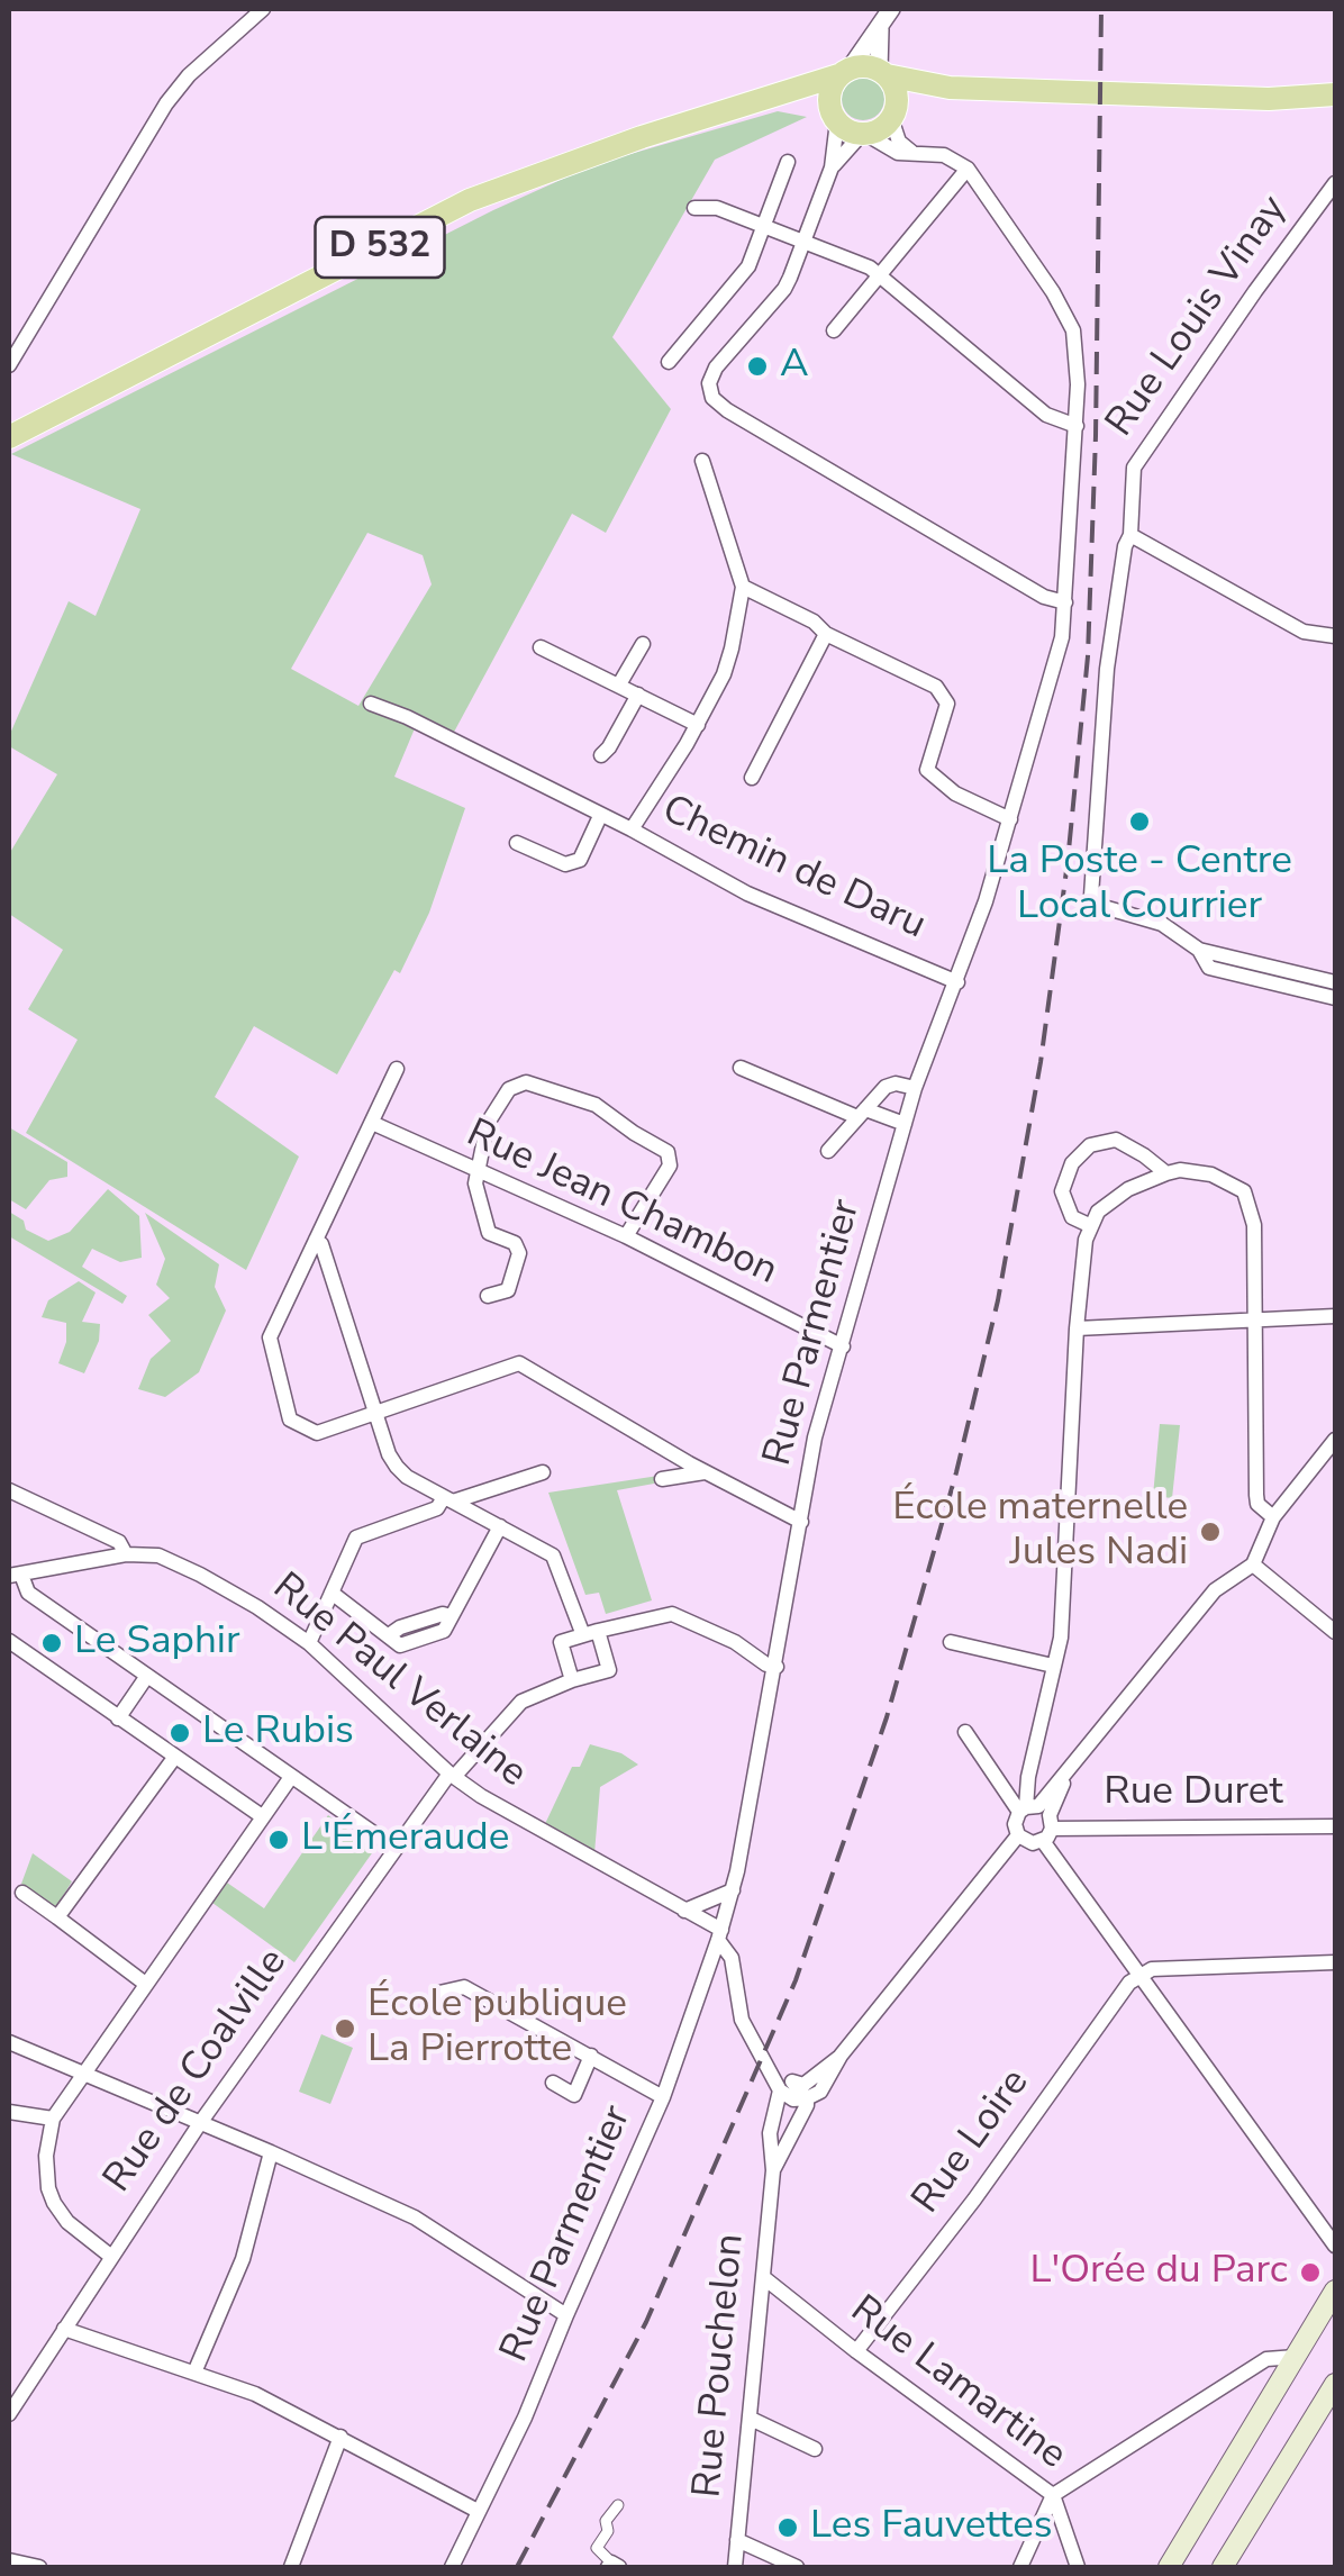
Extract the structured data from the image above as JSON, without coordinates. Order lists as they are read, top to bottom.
{
  "streets": {
    "main road": ["D 532"],
    "street": [
      "Rue Louis Vinay",
      "Chemin de Daru",
      "Rue Jean Chambon",
      "Rue Parmentier",
      "Rue Paul Verlaine",
      "Rue Duret",
      "Rue de Coalville",
      "Rue Loire",
      "Rue Pouchelon",
      "Rue Lamartine"
    ]
  },
  "crossings": [
    ["Chemin de Daru", "Rue Parmentier"],
    ["Rue Jean Chambon", "Rue Parmentier"],
    ["Rue Parmentier", "Rue Paul Verlaine"],
    ["Rue Paul Verlaine", "Rue de Coalville"],
    ["Rue Loire", "Rue Lamartine"],
    ["Rue Pouchelon", "Rue Lamartine"]
  ],
  "places": [
    "A",
    "La Poste - Centre Local Courrier",
    "École maternelle Jules Nadi",
    "Le Saphir",
    "Le Rubis",
    "L'Émeraude",
    "École publique La Pierrotte",
    "L'Orée du Parc",
    "Les Fauvettes"
  ]
}
